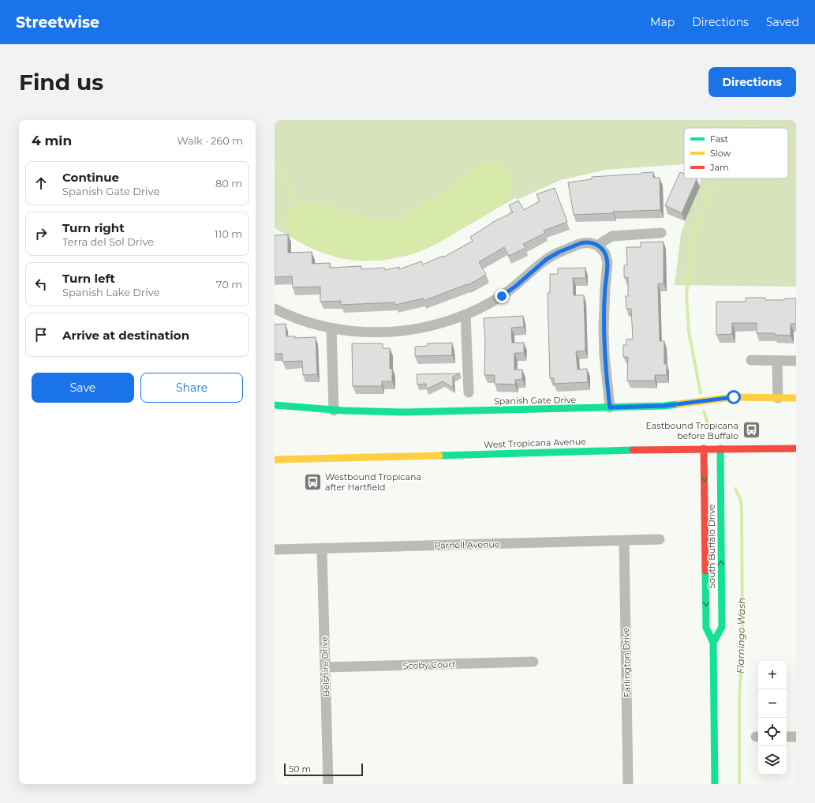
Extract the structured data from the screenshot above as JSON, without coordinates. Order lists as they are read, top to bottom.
{
  "streets": {
    "main road": ["Spanish Gate Drive", "West Tropicana Avenue", "South Buffalo Drive"],
    "street": [
      "Parnell Avenue",
      "Farlington Drive",
      "Scoby Court",
      "Belshire Drive"
    ]
  },
  "crossings": [
    ["West Tropicana Avenue", "South Buffalo Drive"],
    ["Parnell Avenue", "Farlington Drive"],
    ["Parnell Avenue", "Belshire Drive"],
    ["Scoby Court", "Belshire Drive"]
  ],
  "water": ["Flamingo Wash"],
  "places": {
    "bus stop": ["Eastbound Tropicana before Buffalo", "Westbound Tropicana after Hartfield"]
  },
  "legend": ["Fast", "Slow", "Jam"],
  "scale_bar": "50 m",
  "page": {
    "header": "Streetwise",
    "nav": ["Map", "Directions", "Saved"],
    "buttons": [
      "Directions",
      ["Save", "Share"]
    ],
    "title": "Find us",
    "heading": ["4 min", "Walk · 260 m"],
    "list": [
      ["Continue", "Spanish Gate Drive", "80 m"],
      ["Turn right", "Terra del Sol Drive", "110 m"],
      ["Turn left", "Spanish Lake Drive", "70 m"],
      "Arrive at destination"
    ],
    "map_buttons": ["+", "−"],
    "scale": "50 m"
  }
}
